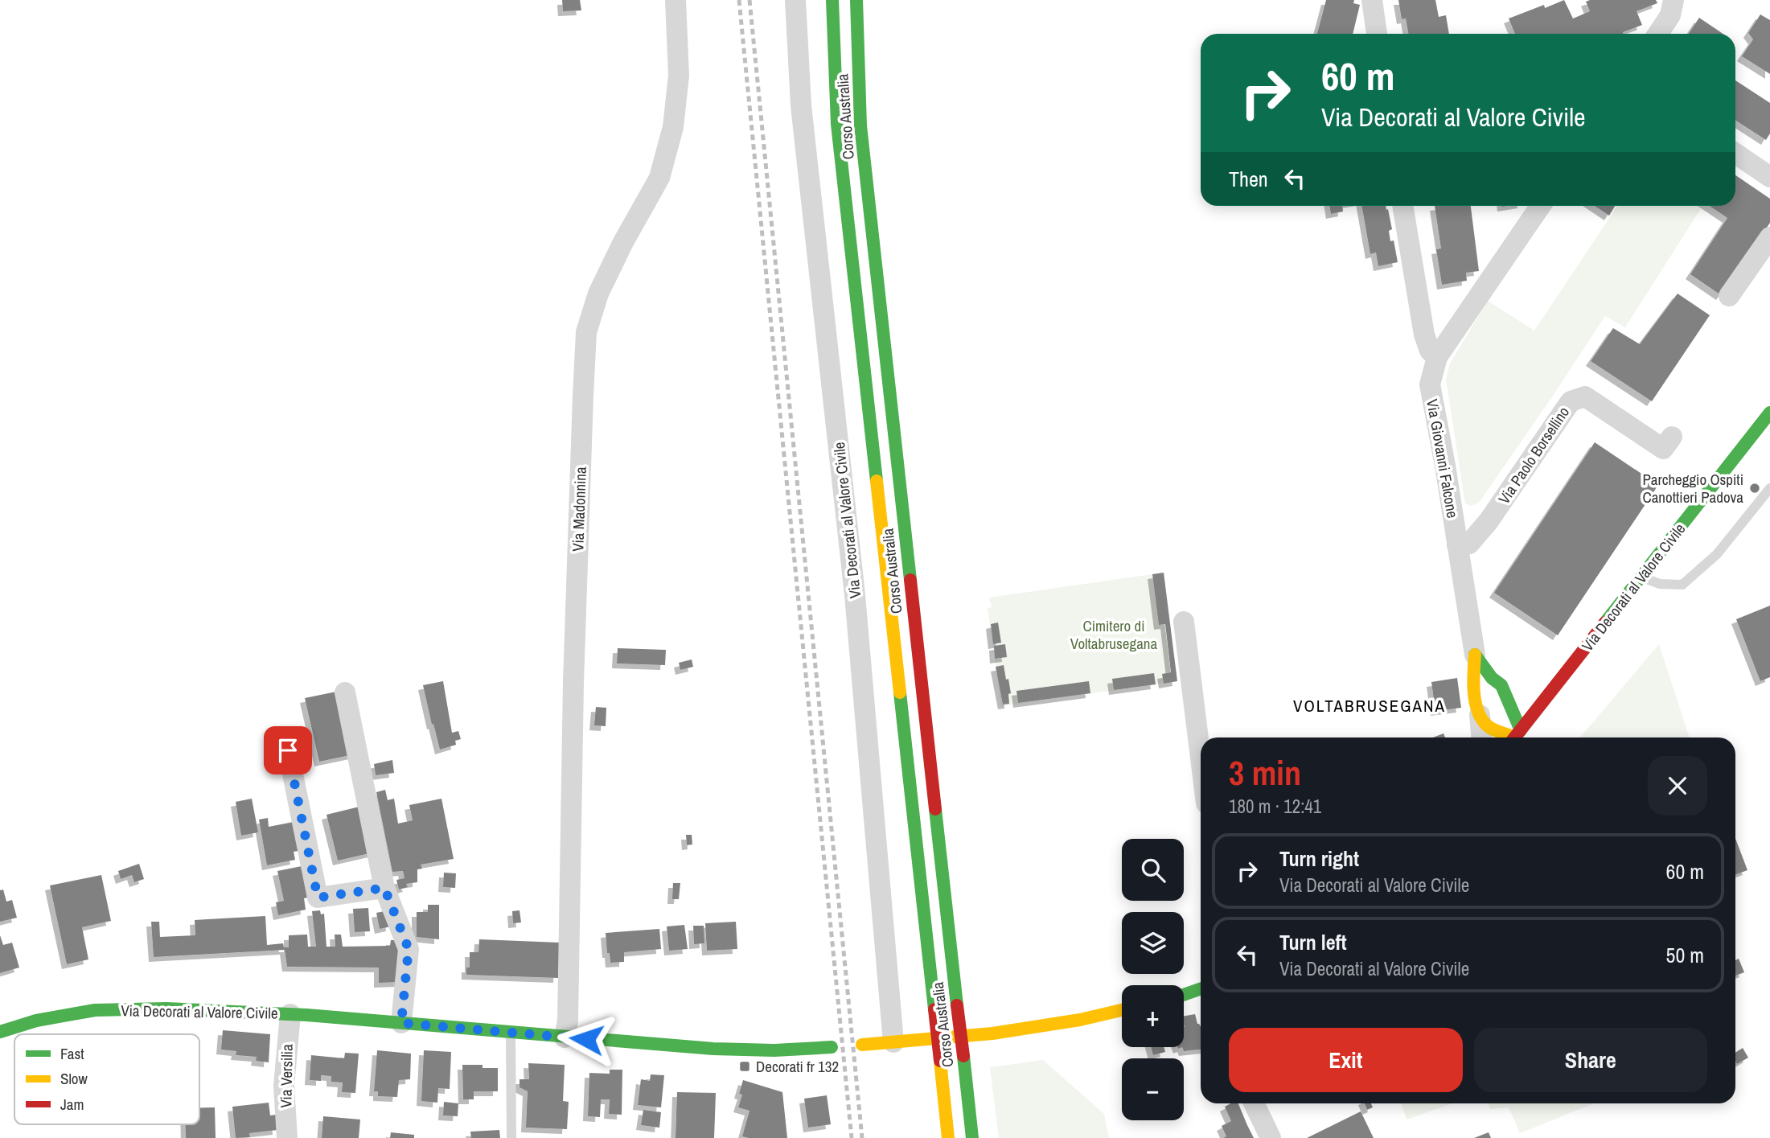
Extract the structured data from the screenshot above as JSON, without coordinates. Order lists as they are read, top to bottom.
{
  "streets": {
    "main road": ["Corso Australia", "Via Decorati al Valore Civile"],
    "street": [
      "Via Paolo Borsellino",
      "Via Giovanni Falcone",
      "Via Madonnina",
      "Via Versilia"
    ]
  },
  "crossings": [
    ["Via Paolo Borsellino", "Via Giovanni Falcone"],
    ["Via Madonnina", "Via Decorati al Valore Civile"],
    ["Via Decorati al Valore Civile", "Via Versilia"]
  ],
  "districts": ["VOLTABRUSEGANA"],
  "parks": ["Cimitero di Voltabrusegana"],
  "places": {
    "other": ["Parcheggio Ospiti Canottieri Padova"],
    "transit": ["Decorati fr 132"]
  },
  "legend": ["Fast", "Slow", "Jam"],
  "page": {
    "turn": ["60 m", "Via Decorati al Valore Civile"],
    "then": "Then",
    "heading": ["3 min", "180 m · 12:41"],
    "list": [
      {
        "name": "Turn right",
        "note": "Via Decorati al Valore Civile",
        "value": "60 m"
      },
      {
        "name": "Turn left",
        "note": "Via Decorati al Valore Civile",
        "value": "50 m"
      }
    ],
    "map_buttons": ["+", "−"],
    "buttons": ["Exit", "Share"]
  }
}
